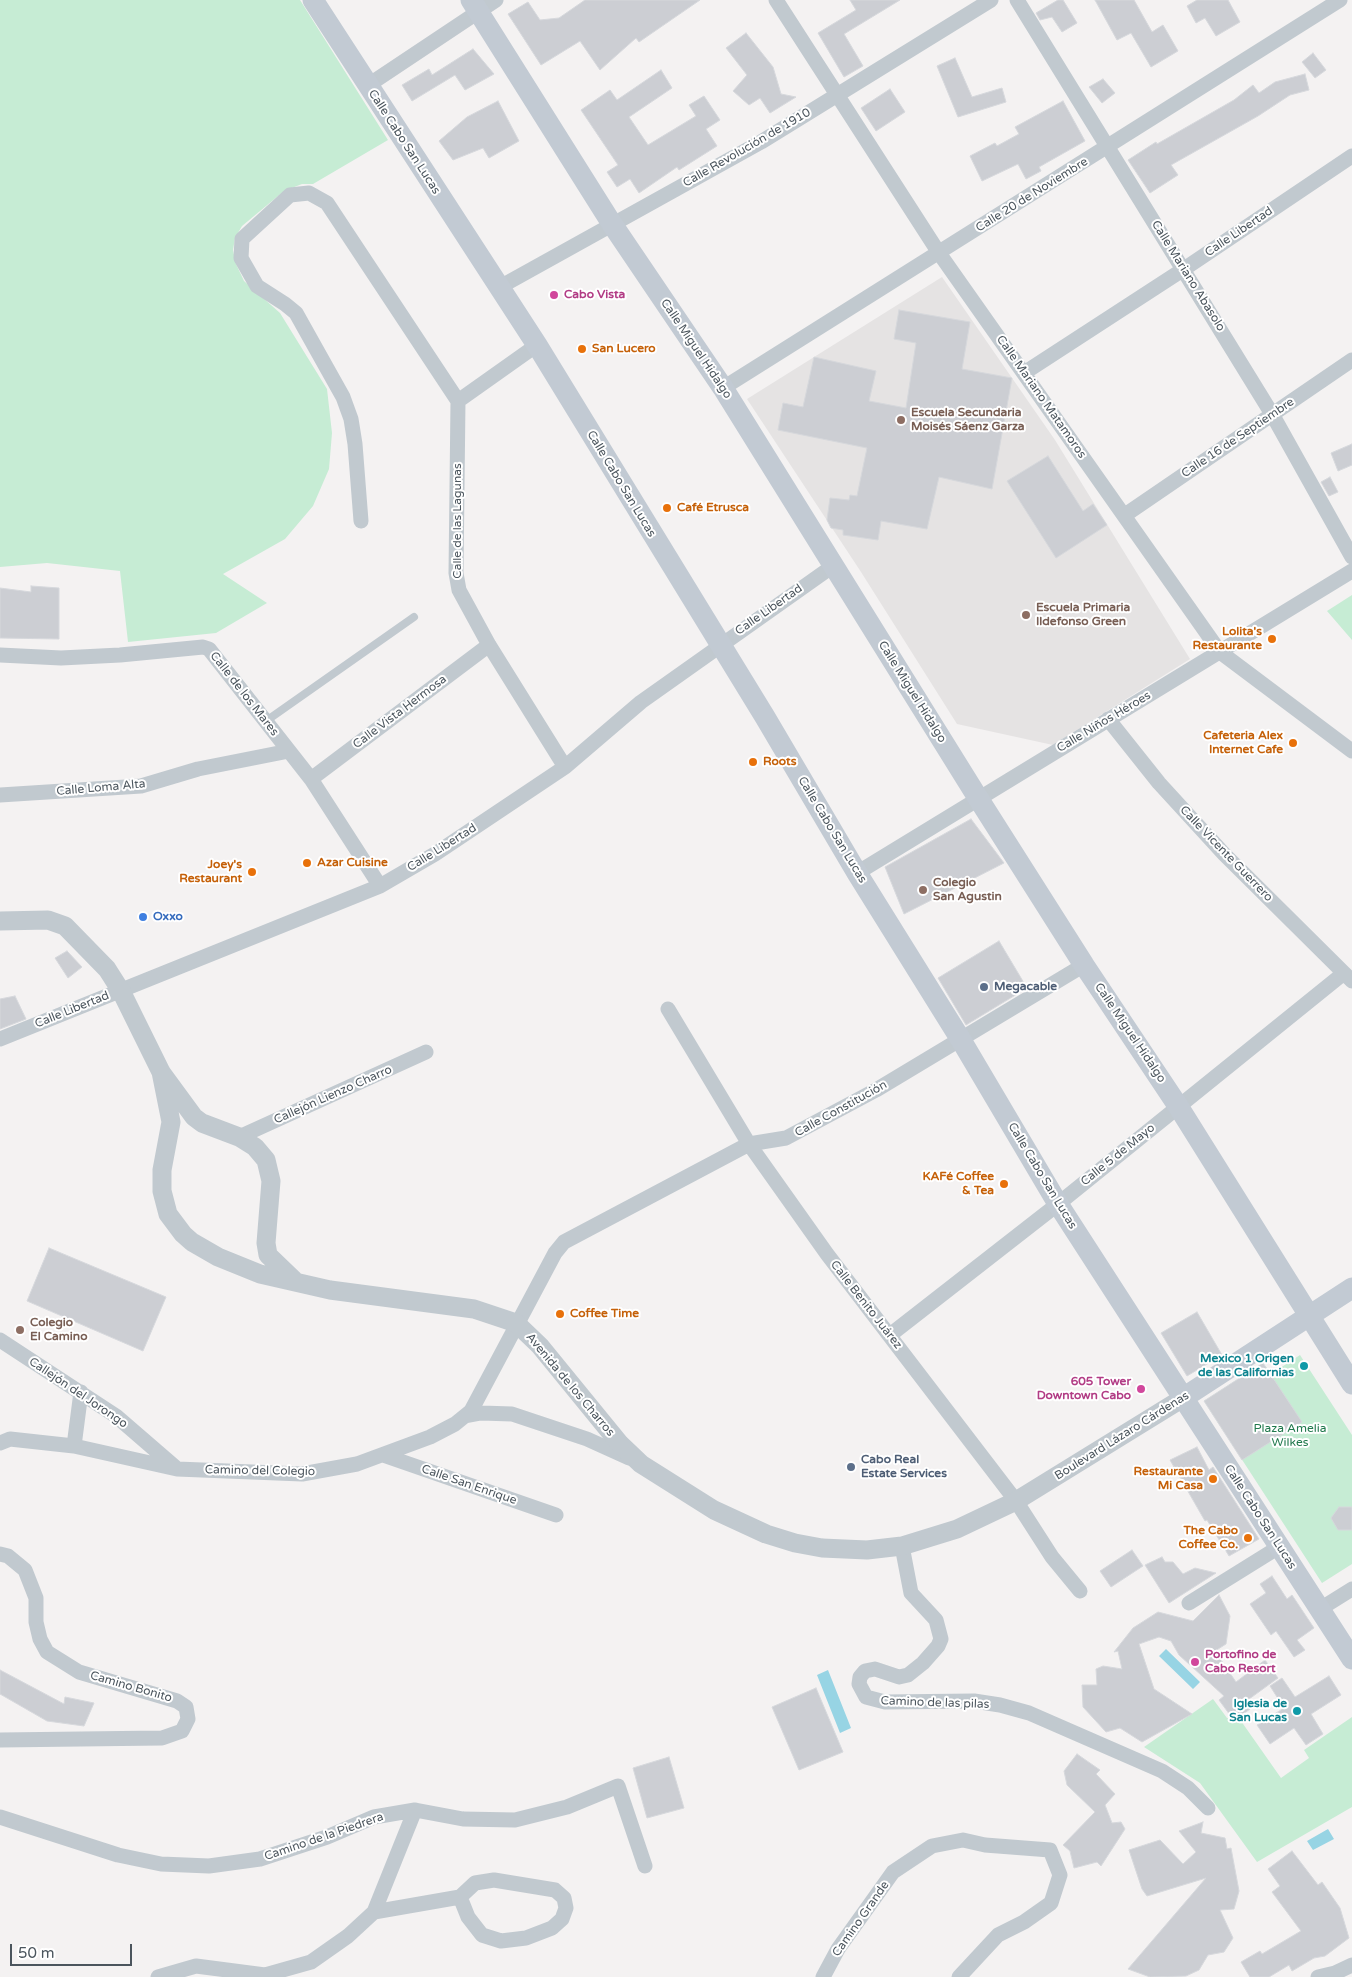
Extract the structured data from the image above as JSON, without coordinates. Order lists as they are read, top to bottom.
{
  "streets": {
    "main road": ["Calle Cabo San Lucas", "Calle Miguel Hidalgo", "Boulevard Lázaro Cárdenas"],
    "street": [
      "Calle Revolución de 1910",
      "Calle 20 de Noviembre",
      "Calle Libertad",
      "Calle Mariano Abasolo",
      "Calle Mariano Matamoros",
      "Calle 16 de Septiembre",
      "Calle de las Lagunas",
      "Calle de los Mares",
      "Calle Vista Hermosa",
      "Calle Niños Héroes",
      "Calle Loma Alta",
      "Calle Vicente Guerrero",
      "Callejón Lienzo Charro",
      "Calle Constitución",
      "Calle 5 de Mayo",
      "Calle Benito Juárez",
      "Avenida de los Charros",
      "Callejón del Jorongo",
      "Camino del Colegio",
      "Calle San Enrique",
      "Camino Bonito",
      "Camino de las pilas",
      "Camino de la Piedrera",
      "Camino Grande"
    ]
  },
  "crossings": [
    ["Calle Cabo San Lucas", "Calle Revolución de 1910"],
    ["Calle Cabo San Lucas", "Calle Libertad"],
    ["Calle Cabo San Lucas", "Calle Niños Héroes"],
    ["Calle Cabo San Lucas", "Calle Constitución"],
    ["Calle Cabo San Lucas", "Calle 5 de Mayo"],
    ["Calle Cabo San Lucas", "Boulevard Lázaro Cárdenas"],
    ["Calle Revolución de 1910", "Calle Miguel Hidalgo"],
    ["Calle Revolución de 1910", "Calle Mariano Matamoros"],
    ["Calle 20 de Noviembre", "Calle Mariano Abasolo"],
    ["Calle 20 de Noviembre", "Calle Miguel Hidalgo"],
    ["Calle 20 de Noviembre", "Calle Mariano Matamoros"],
    ["Calle Libertad", "Calle Mariano Abasolo"],
    ["Calle Libertad", "Calle Miguel Hidalgo"],
    ["Calle Libertad", "Calle Mariano Matamoros"],
    ["Calle Libertad", "Calle de las Lagunas"],
    ["Calle Libertad", "Calle de los Mares"],
    ["Calle Libertad", "Avenida de los Charros"],
    ["Calle Mariano Abasolo", "Calle 16 de Septiembre"],
    ["Calle Miguel Hidalgo", "Calle Niños Héroes"],
    ["Calle Miguel Hidalgo", "Calle Constitución"],
    ["Calle Miguel Hidalgo", "Calle 5 de Mayo"],
    ["Calle Miguel Hidalgo", "Boulevard Lázaro Cárdenas"],
    ["Calle Mariano Matamoros", "Calle 16 de Septiembre"],
    ["Calle Mariano Matamoros", "Calle Niños Héroes"],
    ["Calle de las Lagunas", "Calle Vista Hermosa"],
    ["Calle de los Mares", "Calle Vista Hermosa"],
    ["Calle de los Mares", "Calle Loma Alta"],
    ["Calle Niños Héroes", "Calle Vicente Guerrero"],
    ["Calle Vicente Guerrero", "Calle 5 de Mayo"],
    ["Callejón Lienzo Charro", "Avenida de los Charros"],
    ["Calle Constitución", "Calle Benito Juárez"],
    ["Calle Constitución", "Avenida de los Charros"],
    ["Calle Constitución", "Camino del Colegio"],
    ["Calle 5 de Mayo", "Calle Benito Juárez"],
    ["Calle Benito Juárez", "Avenida de los Charros"],
    ["Calle Benito Juárez", "Boulevard Lázaro Cárdenas"],
    ["Avenida de los Charros", "Boulevard Lázaro Cárdenas"],
    ["Avenida de los Charros", "Camino del Colegio"],
    ["Avenida de los Charros", "Camino de las pilas"],
    ["Callejón del Jorongo", "Camino del Colegio"],
    ["Camino del Colegio", "Calle San Enrique"]
  ],
  "parks": ["Plaza Amelia Wilkes"],
  "places": [
    "Cabo Vista",
    "San Lucero",
    "Escuela Secundaria Moisés Sáenz Garza",
    "Café Etrusca",
    "Escuela Primaria Ildefonso Green",
    "Lolita's Restaurante",
    "Cafeteria Alex Internet Cafe",
    "Roots",
    "Azar Cuisine",
    "Joey's Restaurant",
    "Colegio San Agustin",
    "Oxxo",
    "Megacable",
    "KAFé Coffee & Tea",
    "Coffee Time",
    "Colegio El Camino",
    "Mexico 1 Origen de las Californias",
    "605 Tower Downtown Cabo",
    "Cabo Real Estate Services",
    "Restaurante Mi Casa",
    "The Cabo Coffee Co.",
    "Portofino de Cabo Resort",
    "Iglesia de San Lucas"
  ],
  "scale_bar": "50 m"
}
